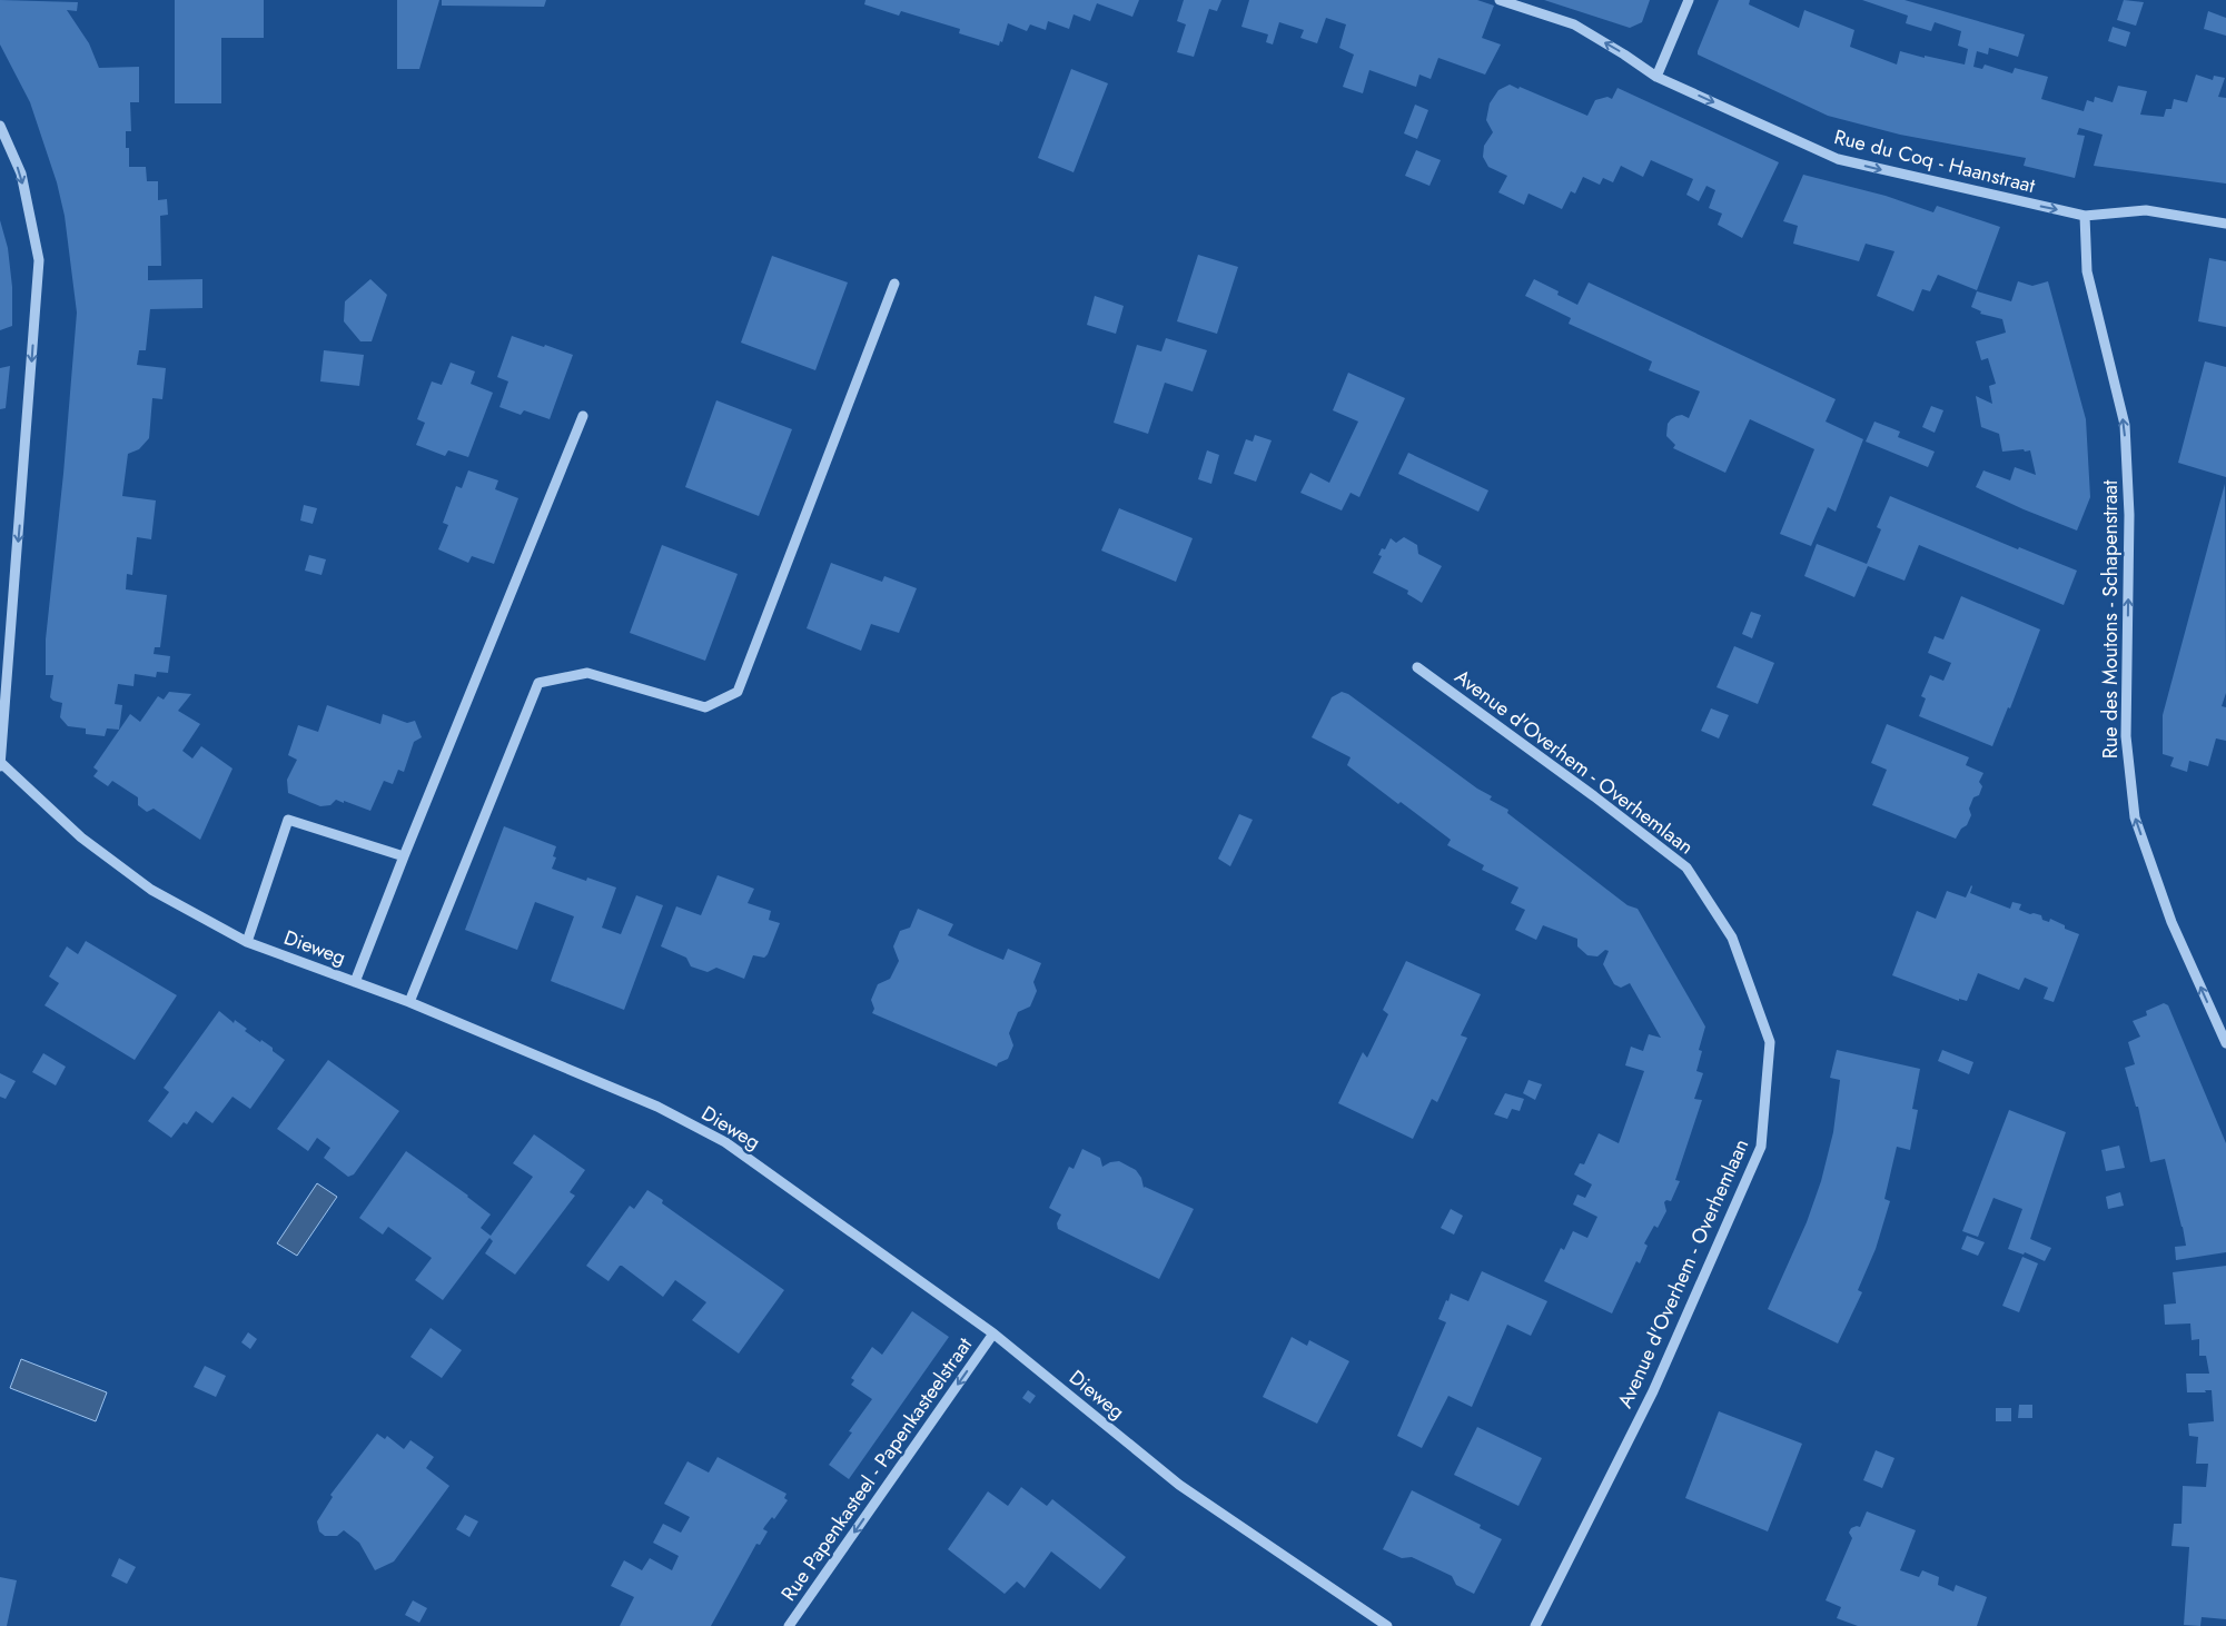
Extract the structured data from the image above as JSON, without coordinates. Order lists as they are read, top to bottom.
{
  "streets": {
    "street": [
      "Rue du Coq - Haanstraat",
      "Rue des Moutons - Schapenstraat",
      "Avenue d'Overhem - Overhemlaan",
      "Dieweg",
      "Rue Papenkasteel - Papenkasteelstraat"
    ]
  },
  "crossings": [
    ["Rue du Coq - Haanstraat", "Rue des Moutons - Schapenstraat"],
    ["Dieweg", "Rue Papenkasteel - Papenkasteelstraat"]
  ],
  "one_way": ["Rue des Moutons - Schapenstraat", "Rue Papenkasteel - Papenkasteelstraat"]
}
